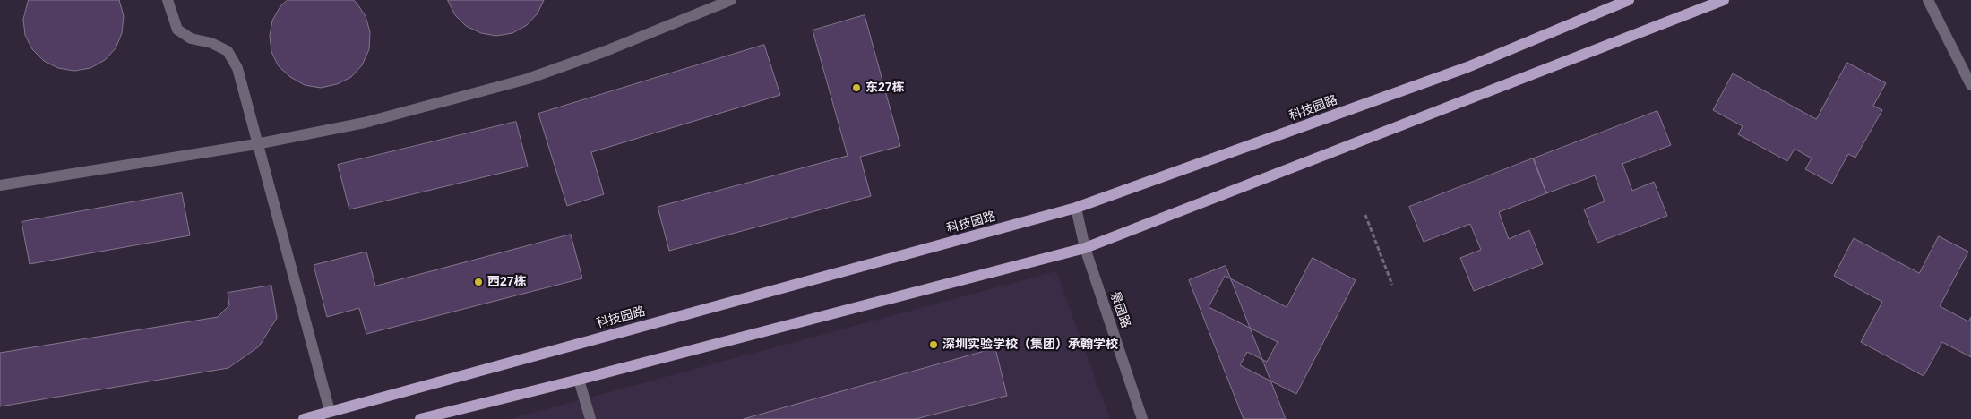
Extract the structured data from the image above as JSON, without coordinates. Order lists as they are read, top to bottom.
{
  "streets": {
    "main road": ["科技园路"],
    "street": ["景园路"]
  },
  "crossings": [
    ["科技园路", "景园路"]
  ],
  "places": ["东27栋", "西27栋", "深圳实验学校（集团）承翰学校"]
}
